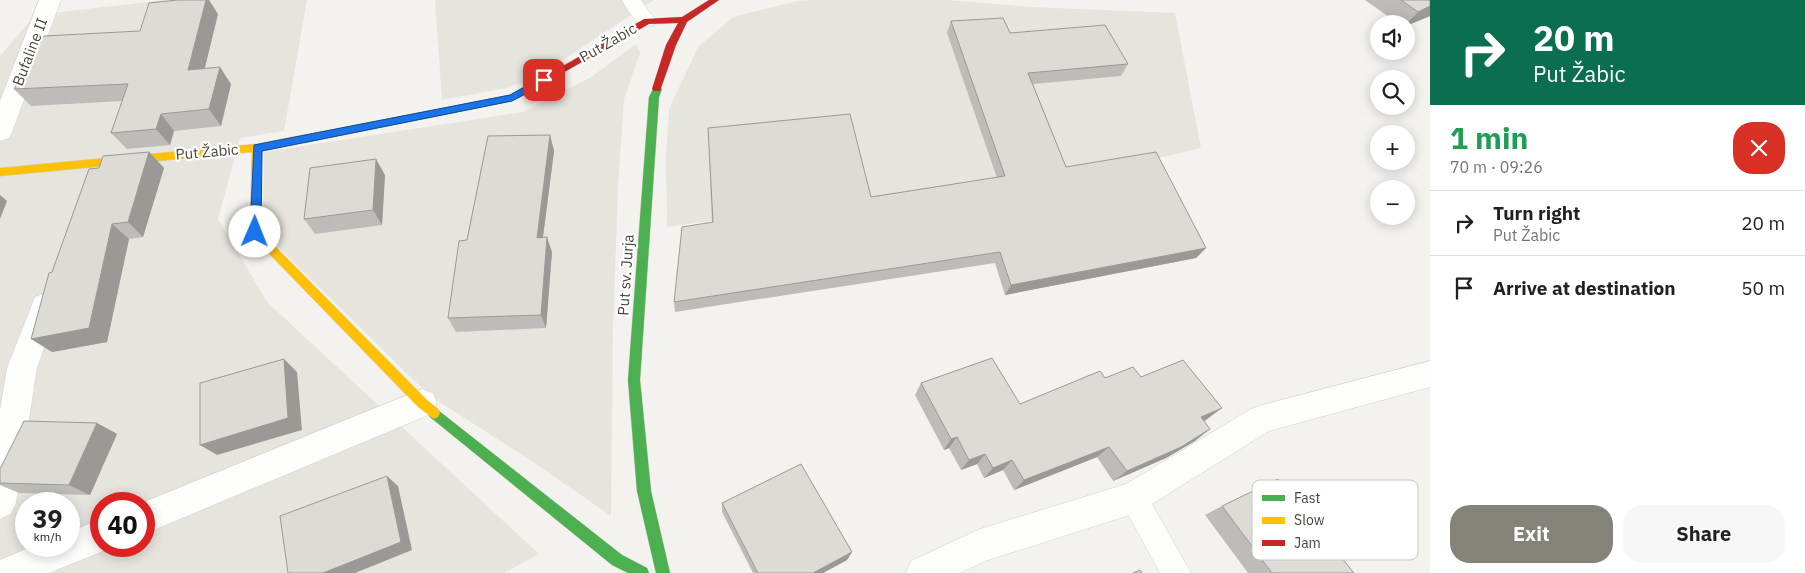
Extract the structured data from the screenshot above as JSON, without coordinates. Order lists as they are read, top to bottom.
{
  "streets": {
    "street": ["Put Žabic", "Bufaline II", "Put sv. Jurja"]
  },
  "crossings": [
    ["Put Žabic", "Put sv. Jurja"]
  ],
  "legend": ["Fast", "Slow", "Jam"],
  "page": {
    "turn": ["20 m", "Put Žabic"],
    "map_buttons": ["+", "−"],
    "heading": ["1 min", "70 m · 09:26"],
    "list": [
      {
        "name": "Turn right",
        "note": "Put Žabic",
        "value": "20 m"
      },
      {
        "name": "Arrive at destination",
        "value": "50 m"
      }
    ],
    "speed": "39 km/h",
    "limit": "40",
    "buttons": ["Exit", "Share"]
  }
}
